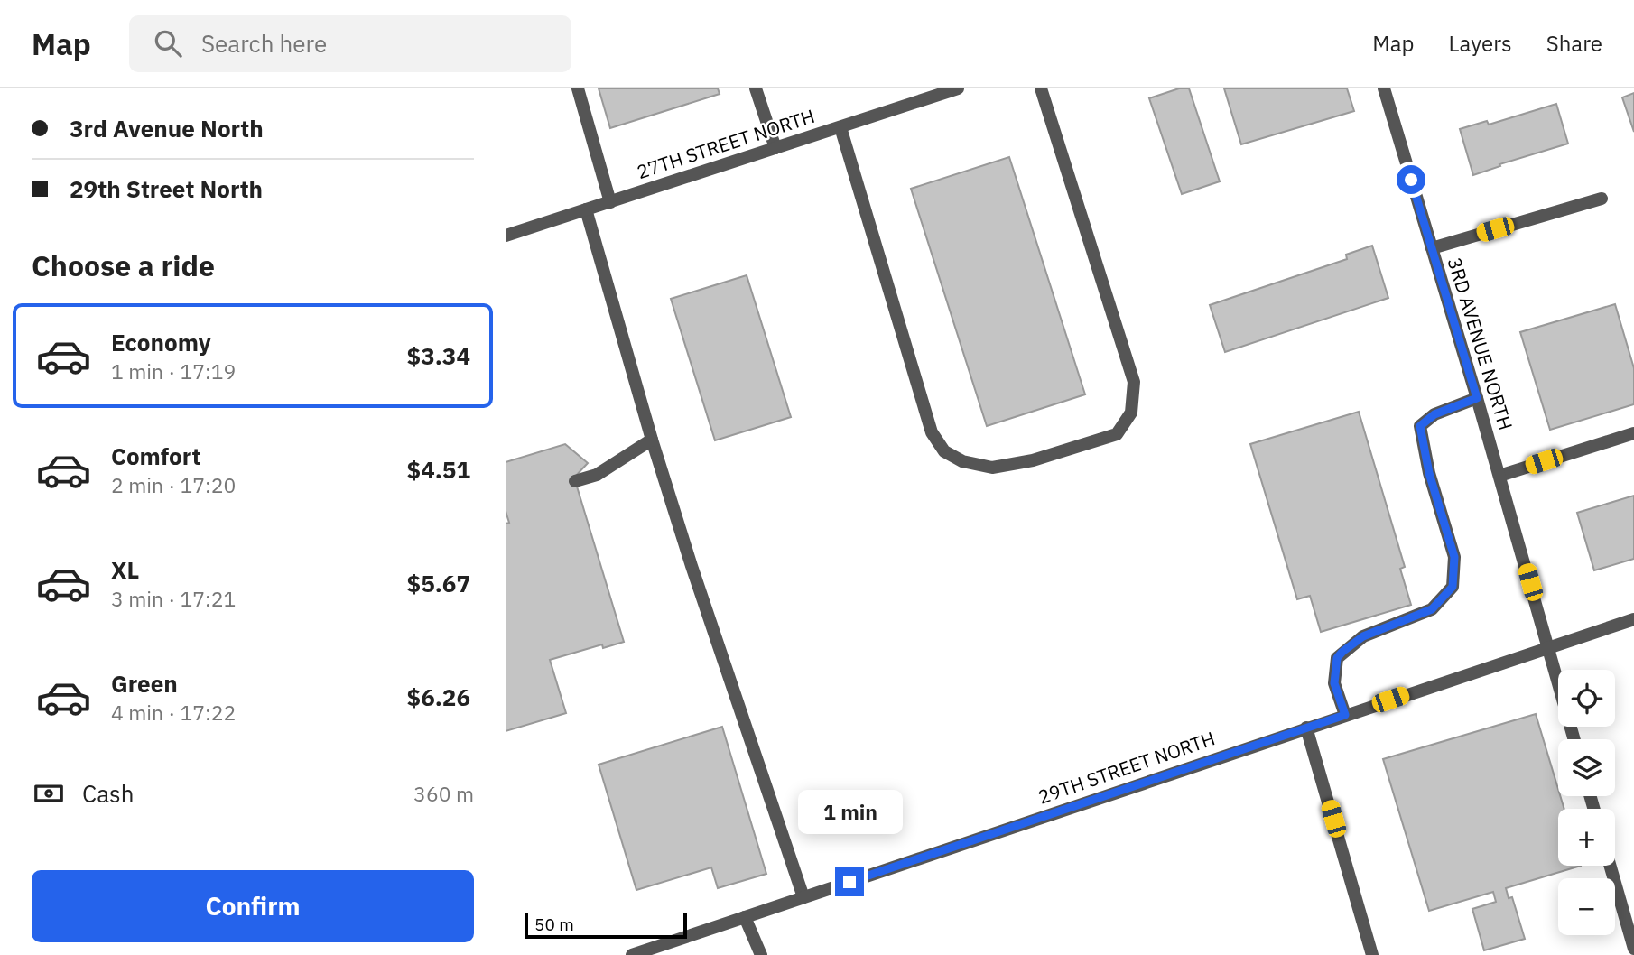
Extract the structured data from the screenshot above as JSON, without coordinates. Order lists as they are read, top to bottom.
{
  "streets": {
    "street": ["27TH STREET NORTH", "3RD AVENUE NORTH", "29TH STREET NORTH"]
  },
  "crossings": [
    ["3RD AVENUE NORTH", "29TH STREET NORTH"]
  ],
  "scale_bar": "50 m",
  "page": {
    "header": "Map",
    "search": "Search here",
    "nav": ["Map", "Layers", "Share"],
    "banner": ["3rd Avenue North", "29th Street North"],
    "heading": "Choose a ride",
    "list": [
      {
        "name": "Economy",
        "note": "1 min · 17:19",
        "value": "$3.34"
      },
      {
        "name": "Comfort",
        "note": "2 min · 17:20",
        "value": "$4.51"
      },
      {
        "name": "XL",
        "note": "3 min · 17:21",
        "value": "$5.67"
      },
      {
        "name": "Green",
        "note": "4 min · 17:22",
        "value": "$6.26"
      }
    ],
    "map_buttons": ["+", "−"],
    "pay": ["Cash", "360 m"],
    "bubble": "1 min",
    "buttons": "Confirm",
    "scale": "50 m"
  }
}
